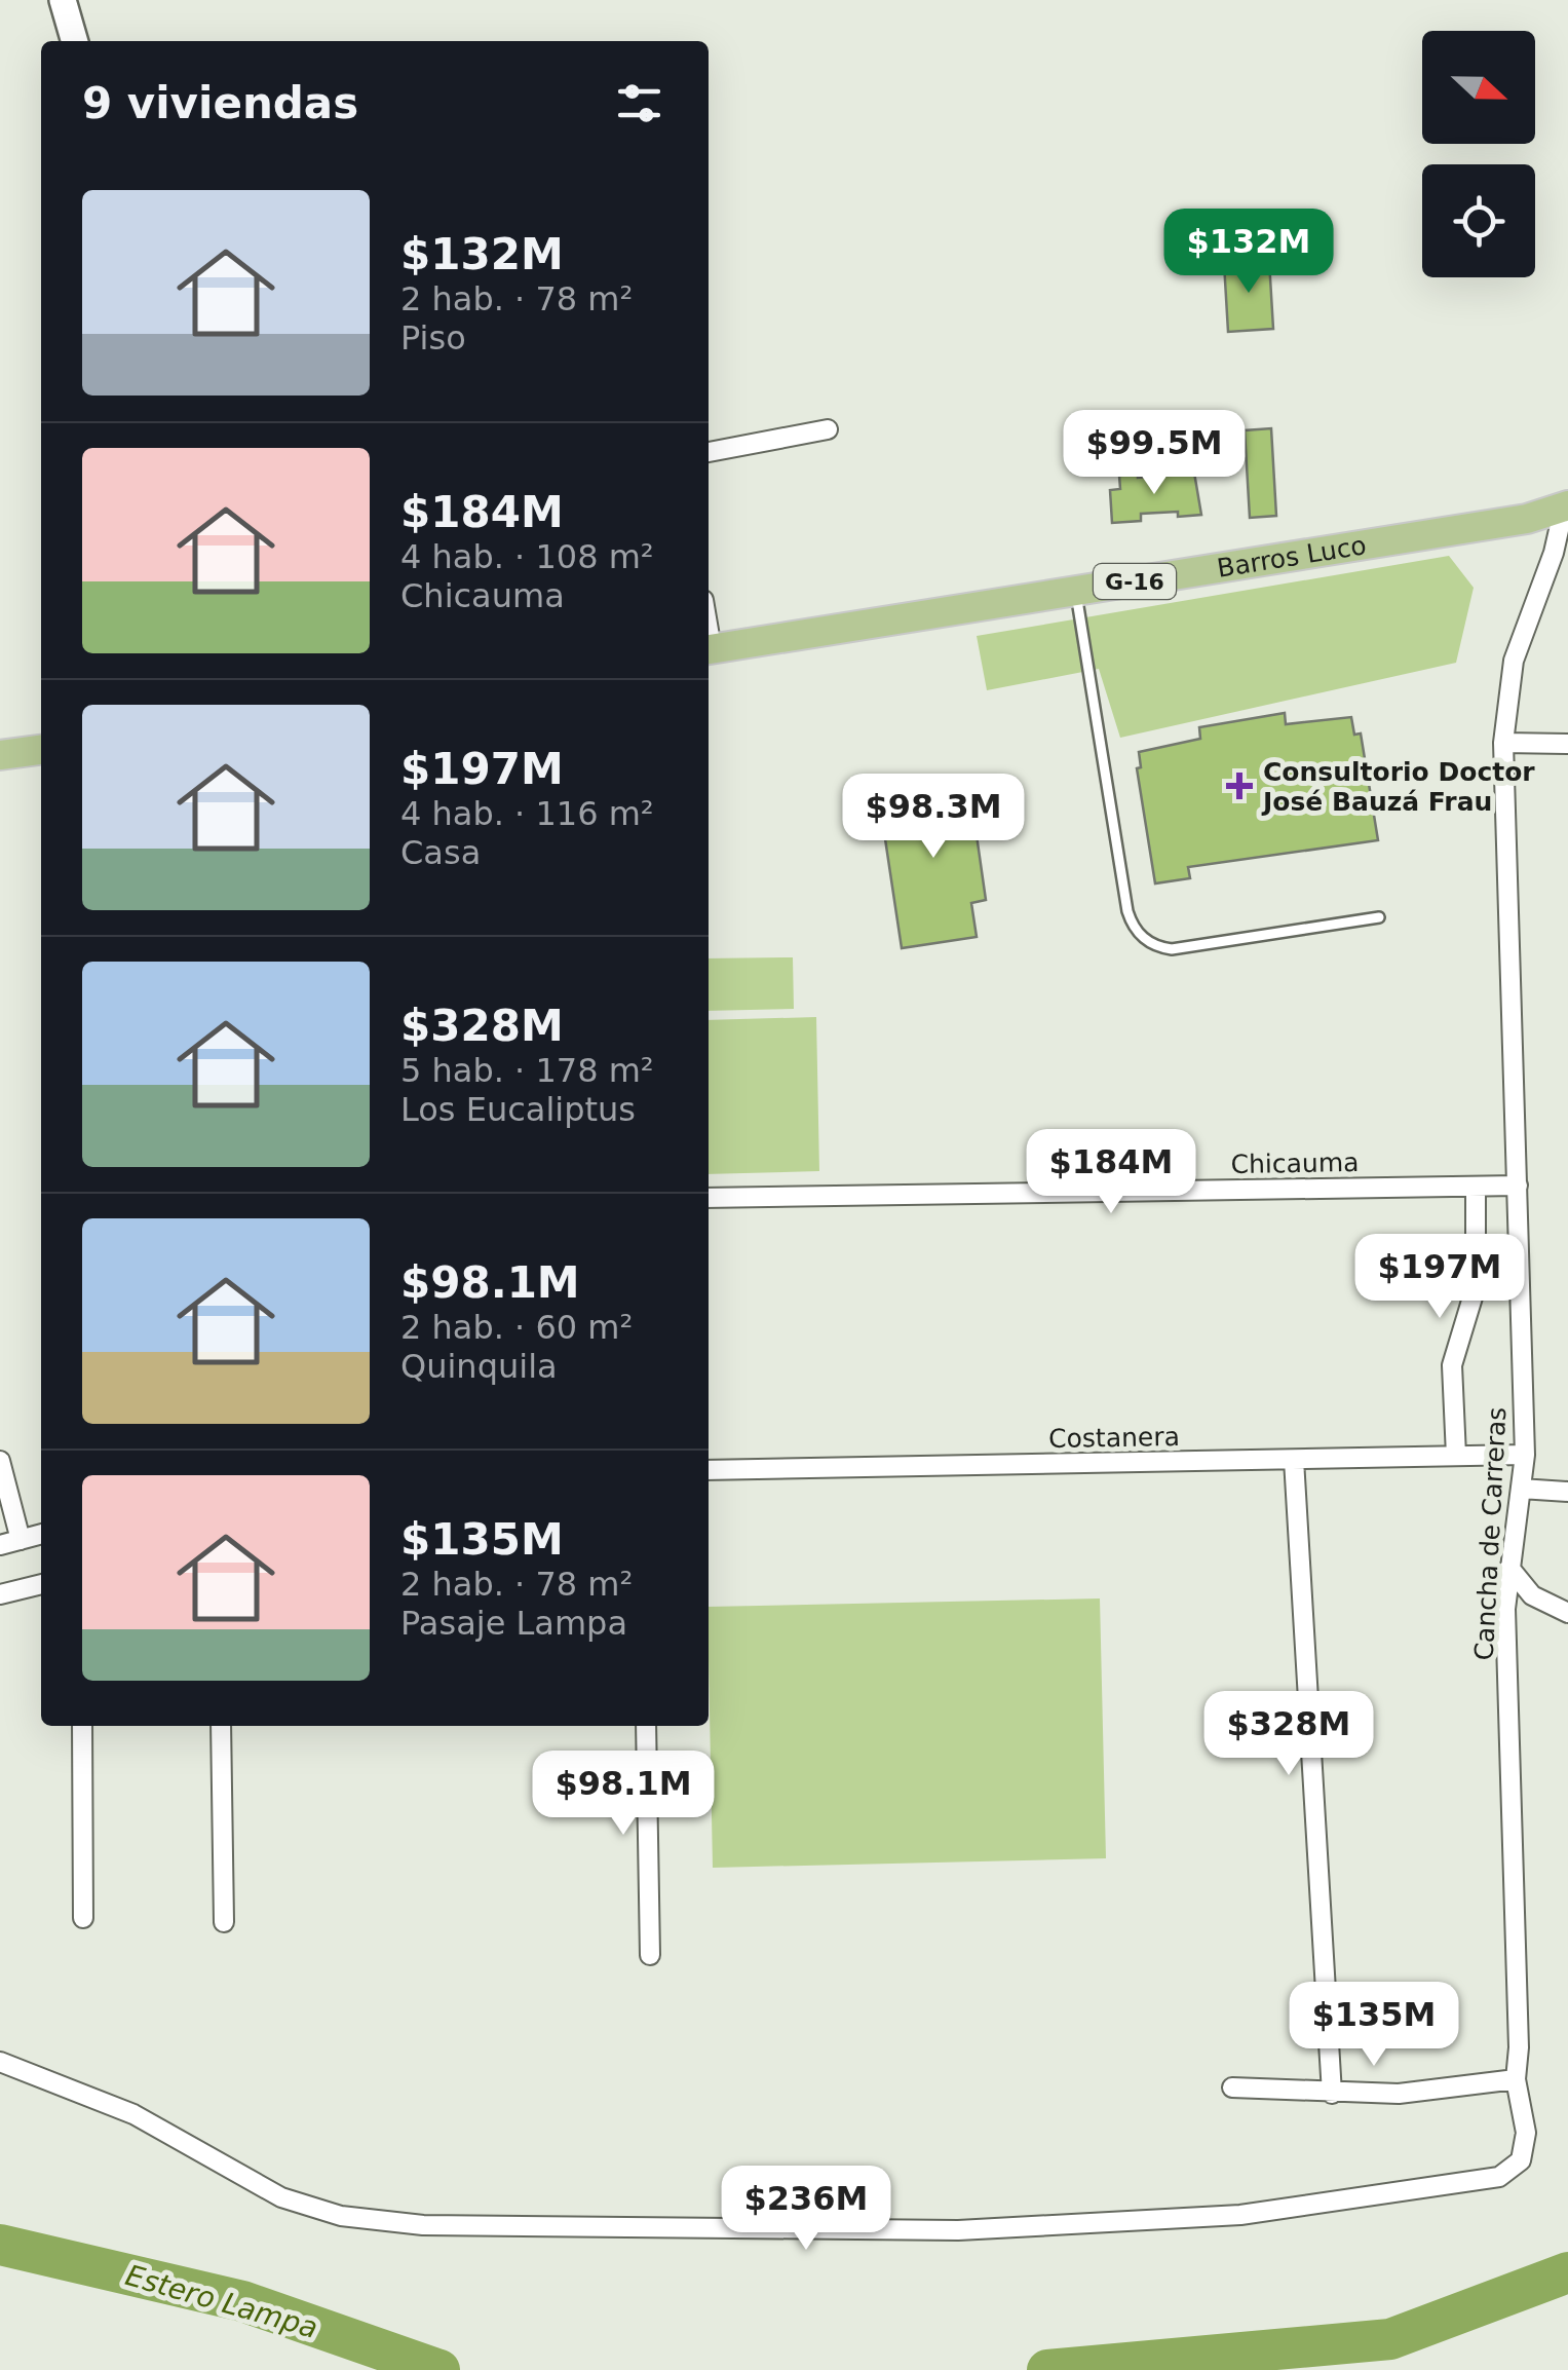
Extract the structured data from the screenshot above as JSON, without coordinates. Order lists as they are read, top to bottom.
{
  "streets": {
    "main road": ["Barros Luco", "G-16"],
    "street": ["Chicauma", "Costanera", "Cancha de Carreras"]
  },
  "crossings": [
    ["Barros Luco", "Cancha de Carreras"],
    ["Chicauma", "Cancha de Carreras"],
    ["Costanera", "Cancha de Carreras"]
  ],
  "water": ["Estero Lampa"],
  "places": {
    "health": ["Consultorio Doctor José Bauzá Frau"]
  },
  "north": "right",
  "page": {
    "heading": "9 viviendas",
    "list": [
      {
        "name": "$132M",
        "note": "2 hab. · 78 m² · Piso"
      },
      {
        "name": "$184M",
        "note": "4 hab. · 108 m² · Chicauma"
      },
      {
        "name": "$197M",
        "note": "4 hab. · 116 m² · Casa"
      },
      {
        "name": "$328M",
        "note": "5 hab. · 178 m² · Los Eucaliptus"
      },
      {
        "name": "$98.1M",
        "note": "2 hab. · 60 m² · Quinquila"
      },
      {
        "name": "$135M",
        "note": "2 hab. · 78 m² · Pasaje Lampa"
      }
    ],
    "price": [
      "$132M",
      "$99.5M",
      "$98.3M",
      "$184M",
      "$197M",
      "$328M",
      "$98.1M",
      "$135M",
      "$236M"
    ]
  }
}
